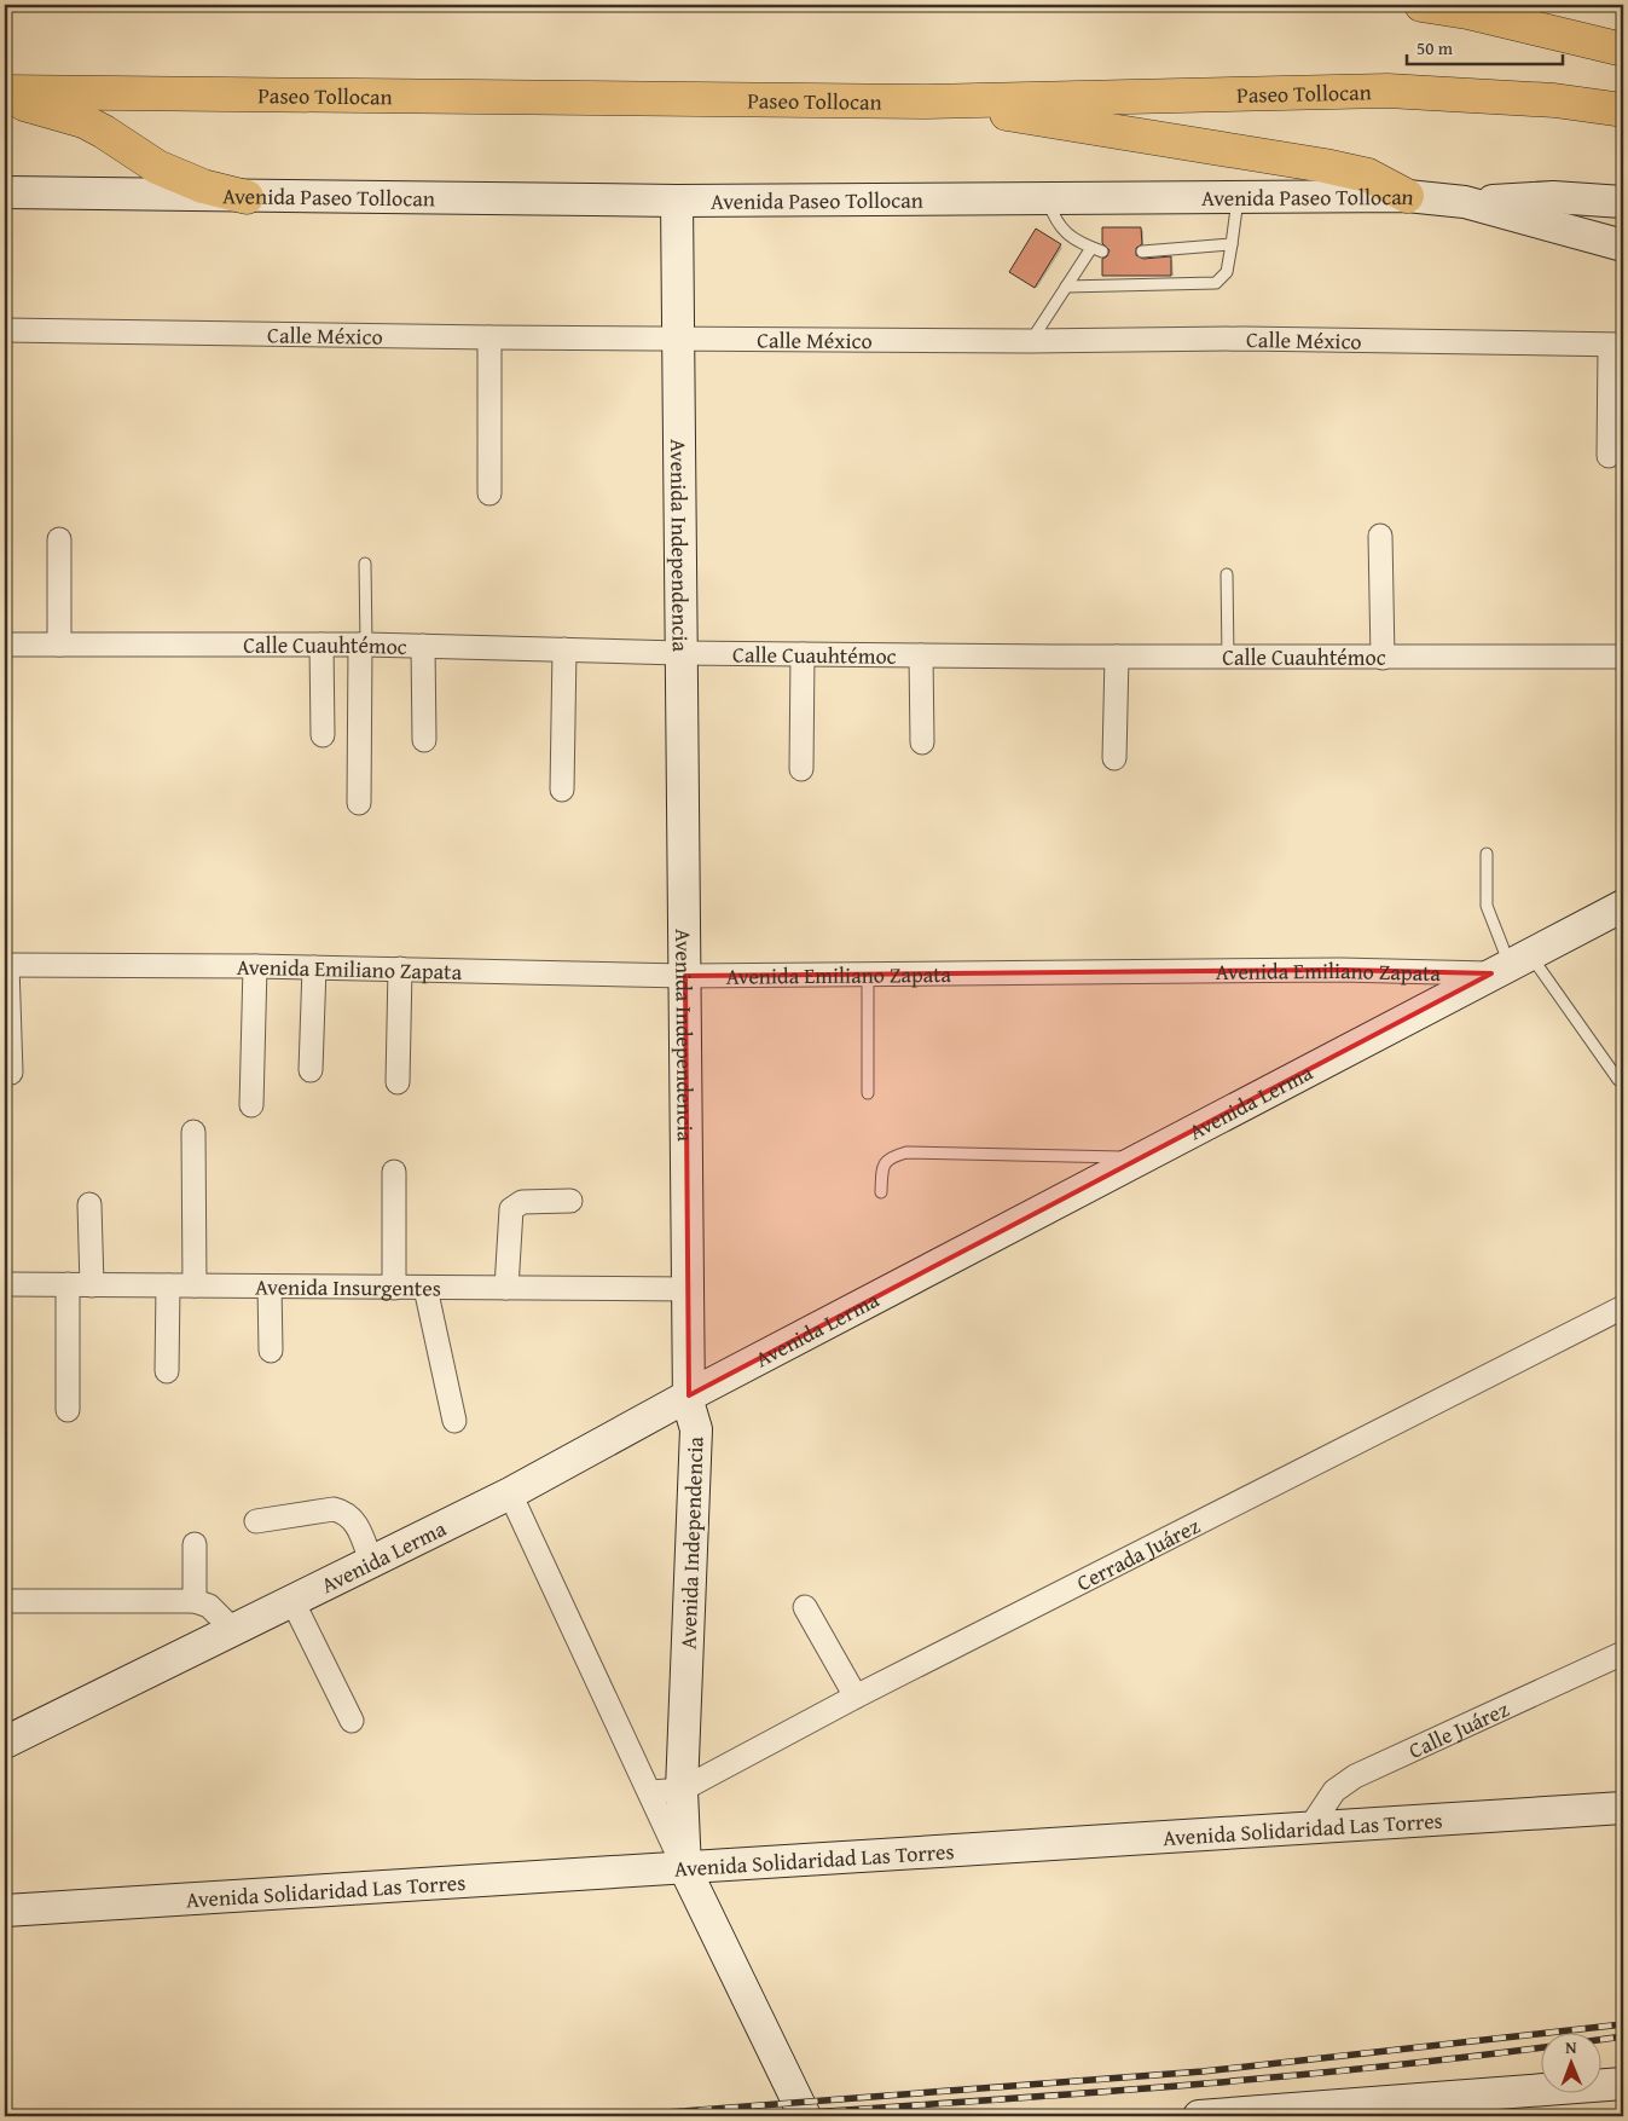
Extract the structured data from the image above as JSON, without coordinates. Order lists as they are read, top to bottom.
{
  "streets": {
    "highway": ["Paseo Tollocan"],
    "main road": [
      "Avenida Paseo Tollocan",
      "Avenida Independencia",
      "Avenida Lerma",
      "Avenida Solidaridad Las Torres"
    ],
    "street": [
      "Calle México",
      "Calle Cuauhtémoc",
      "Avenida Emiliano Zapata",
      "Avenida Insurgentes",
      "Cerrada Juárez",
      "Calle Juárez"
    ]
  },
  "crossings": [
    ["Avenida Paseo Tollocan", "Avenida Independencia"],
    ["Calle México", "Avenida Independencia"],
    ["Avenida Independencia", "Calle Cuauhtémoc"],
    ["Avenida Independencia", "Avenida Emiliano Zapata"],
    ["Avenida Independencia", "Avenida Lerma"],
    ["Avenida Independencia", "Avenida Insurgentes"],
    ["Avenida Independencia", "Cerrada Juárez"],
    ["Avenida Independencia", "Avenida Solidaridad Las Torres"],
    ["Avenida Emiliano Zapata", "Avenida Lerma"],
    ["Calle Juárez", "Avenida Solidaridad Las Torres"]
  ],
  "scale_bar": "50 m",
  "north": "top"
}
